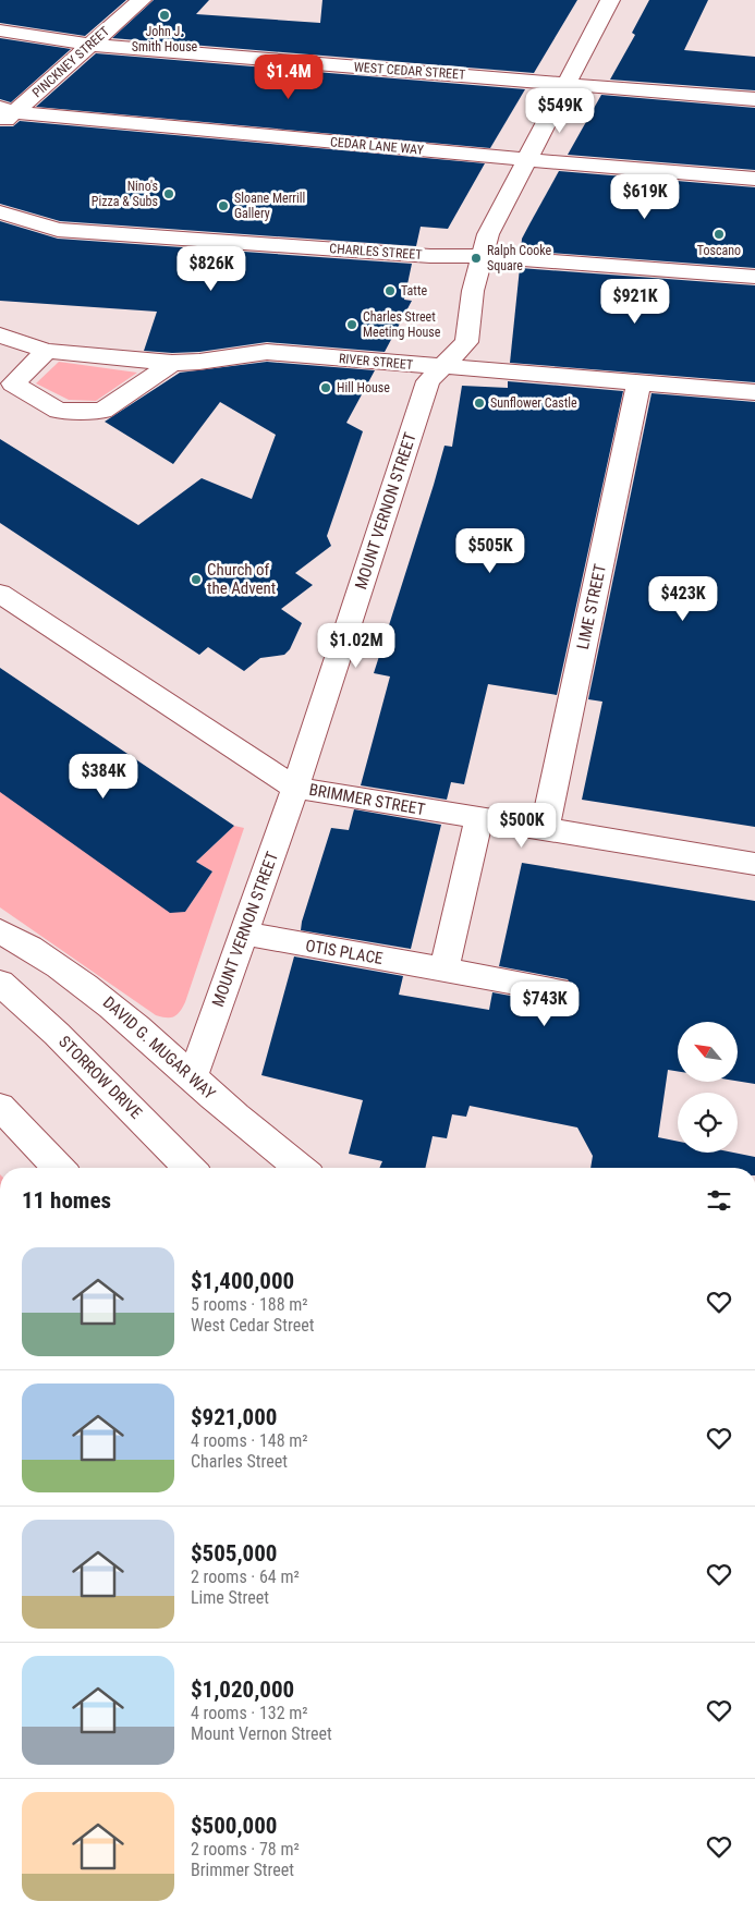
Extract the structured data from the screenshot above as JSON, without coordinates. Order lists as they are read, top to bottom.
{
  "streets": {
    "main road": [
      "PINCKNEY STREET",
      "WEST CEDAR STREET",
      "CEDAR LANE WAY",
      "CHARLES STREET",
      "RIVER STREET",
      "MOUNT VERNON STREET",
      "LIME STREET",
      "BRIMMER STREET",
      "OTIS PLACE",
      "DAVID G. MUGAR WAY",
      "STORROW DRIVE"
    ]
  },
  "crossings": [
    ["PINCKNEY STREET", "WEST CEDAR STREET"],
    ["PINCKNEY STREET", "CEDAR LANE WAY"],
    ["WEST CEDAR STREET", "MOUNT VERNON STREET"],
    ["CEDAR LANE WAY", "MOUNT VERNON STREET"],
    ["CHARLES STREET", "MOUNT VERNON STREET"],
    ["RIVER STREET", "MOUNT VERNON STREET"],
    ["RIVER STREET", "LIME STREET"],
    ["MOUNT VERNON STREET", "BRIMMER STREET"],
    ["MOUNT VERNON STREET", "OTIS PLACE"],
    ["MOUNT VERNON STREET", "DAVID G. MUGAR WAY"],
    ["LIME STREET", "BRIMMER STREET"]
  ],
  "places": [
    "John J. Smith House",
    "Nino's Pizza & Subs",
    "Sloane Merrill Gallery",
    "Toscano",
    "Ralph Cooke Square",
    "Tatte",
    "Charles Street Meeting House",
    "Hill House",
    "Sunflower Castle",
    "Church of the Advent"
  ],
  "north": "top left",
  "page": {
    "price": [
      "$1.4M",
      "$549K",
      "$619K",
      "$826K",
      "$921K",
      "$505K",
      "$423K",
      "$1.02M",
      "$384K",
      "$500K",
      "$743K"
    ],
    "heading": "11 homes",
    "list": [
      {
        "name": "$1,400,000",
        "note": "5 rooms · 188 m² · West Cedar Street"
      },
      {
        "name": "$921,000",
        "note": "4 rooms · 148 m² · Charles Street"
      },
      {
        "name": "$505,000",
        "note": "2 rooms · 64 m² · Lime Street"
      },
      {
        "name": "$1,020,000",
        "note": "4 rooms · 132 m² · Mount Vernon Street"
      },
      {
        "name": "$500,000",
        "note": "2 rooms · 78 m² · Brimmer Street"
      }
    ]
  }
}
